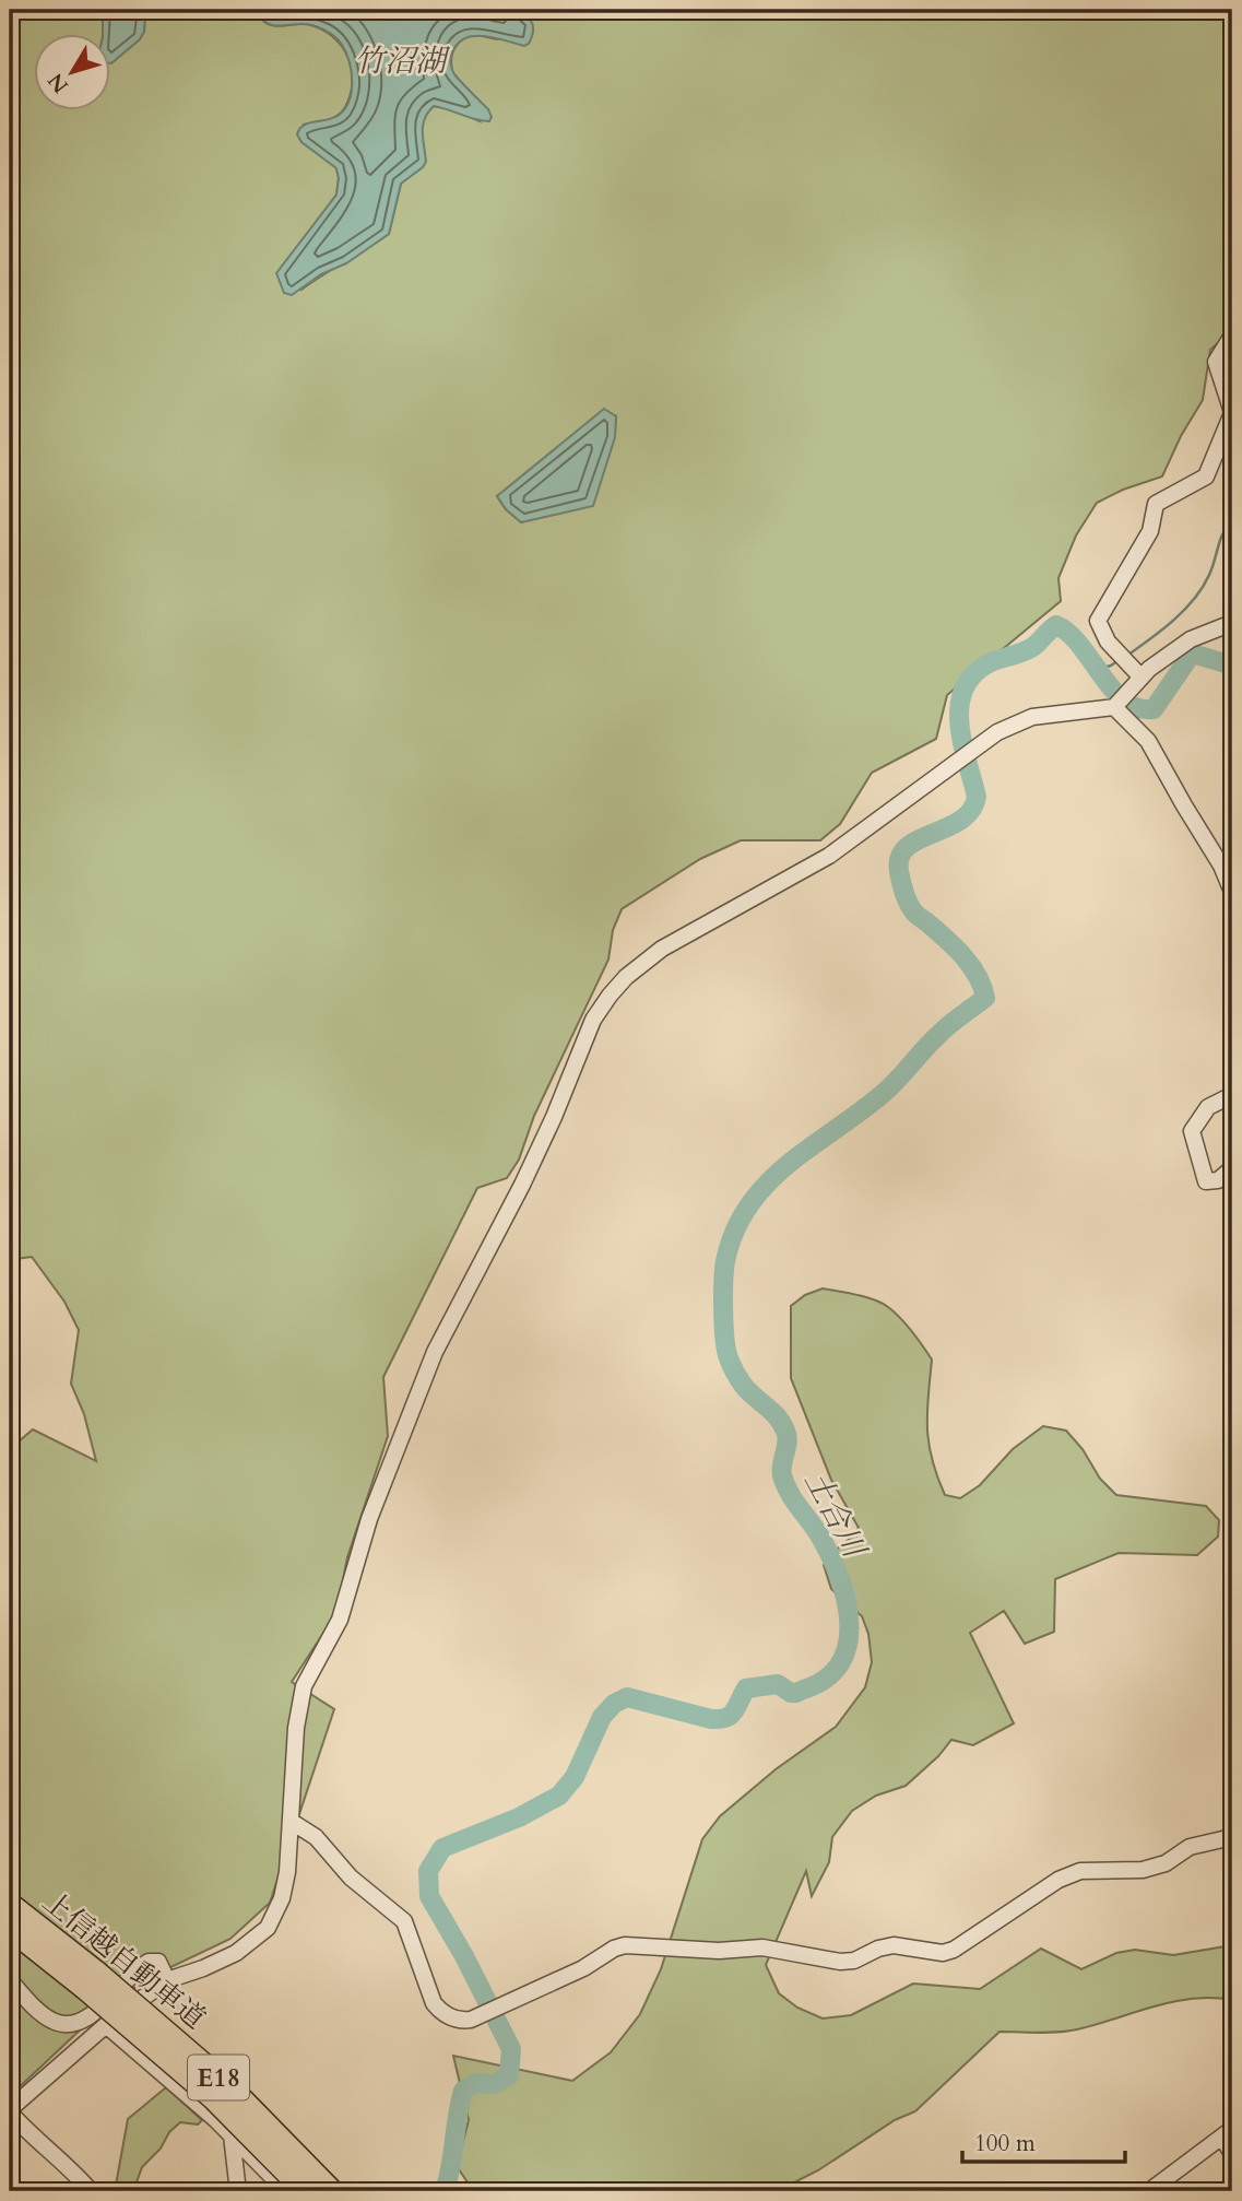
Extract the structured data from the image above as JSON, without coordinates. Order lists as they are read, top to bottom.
{
  "streets": {
    "highway": ["上信越自動車道", "E18"]
  },
  "water": ["竹沼湖", "土合川"],
  "scale_bar": "100 m",
  "north": "bottom left"
}
